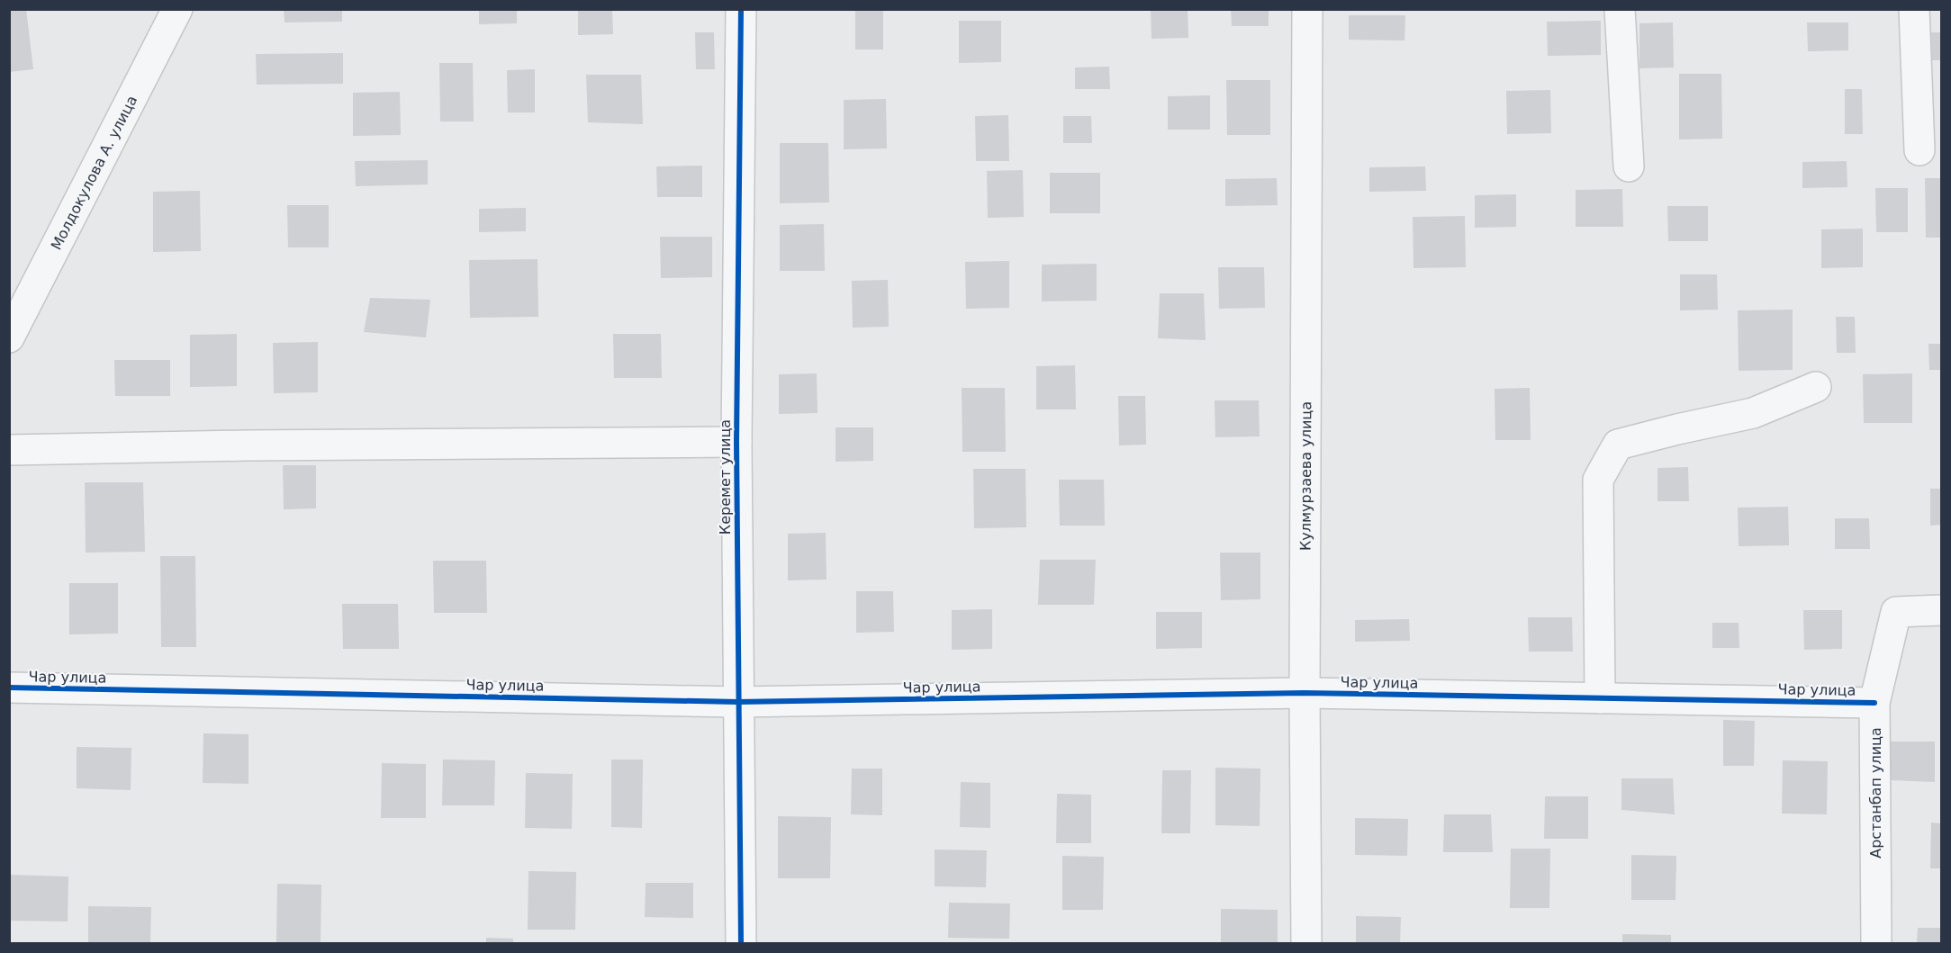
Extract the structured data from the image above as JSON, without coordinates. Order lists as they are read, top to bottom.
{
  "streets": {
    "street": [
      "Молдокулова А. улица",
      "Керемет улица",
      "Кулмурзаева улица",
      "Чар улица",
      "Арстанбап улица"
    ]
  },
  "crossings": [
    ["Керемет улица", "Чар улица"],
    ["Кулмурзаева улица", "Чар улица"],
    ["Чар улица", "Арстанбап улица"]
  ]
}
